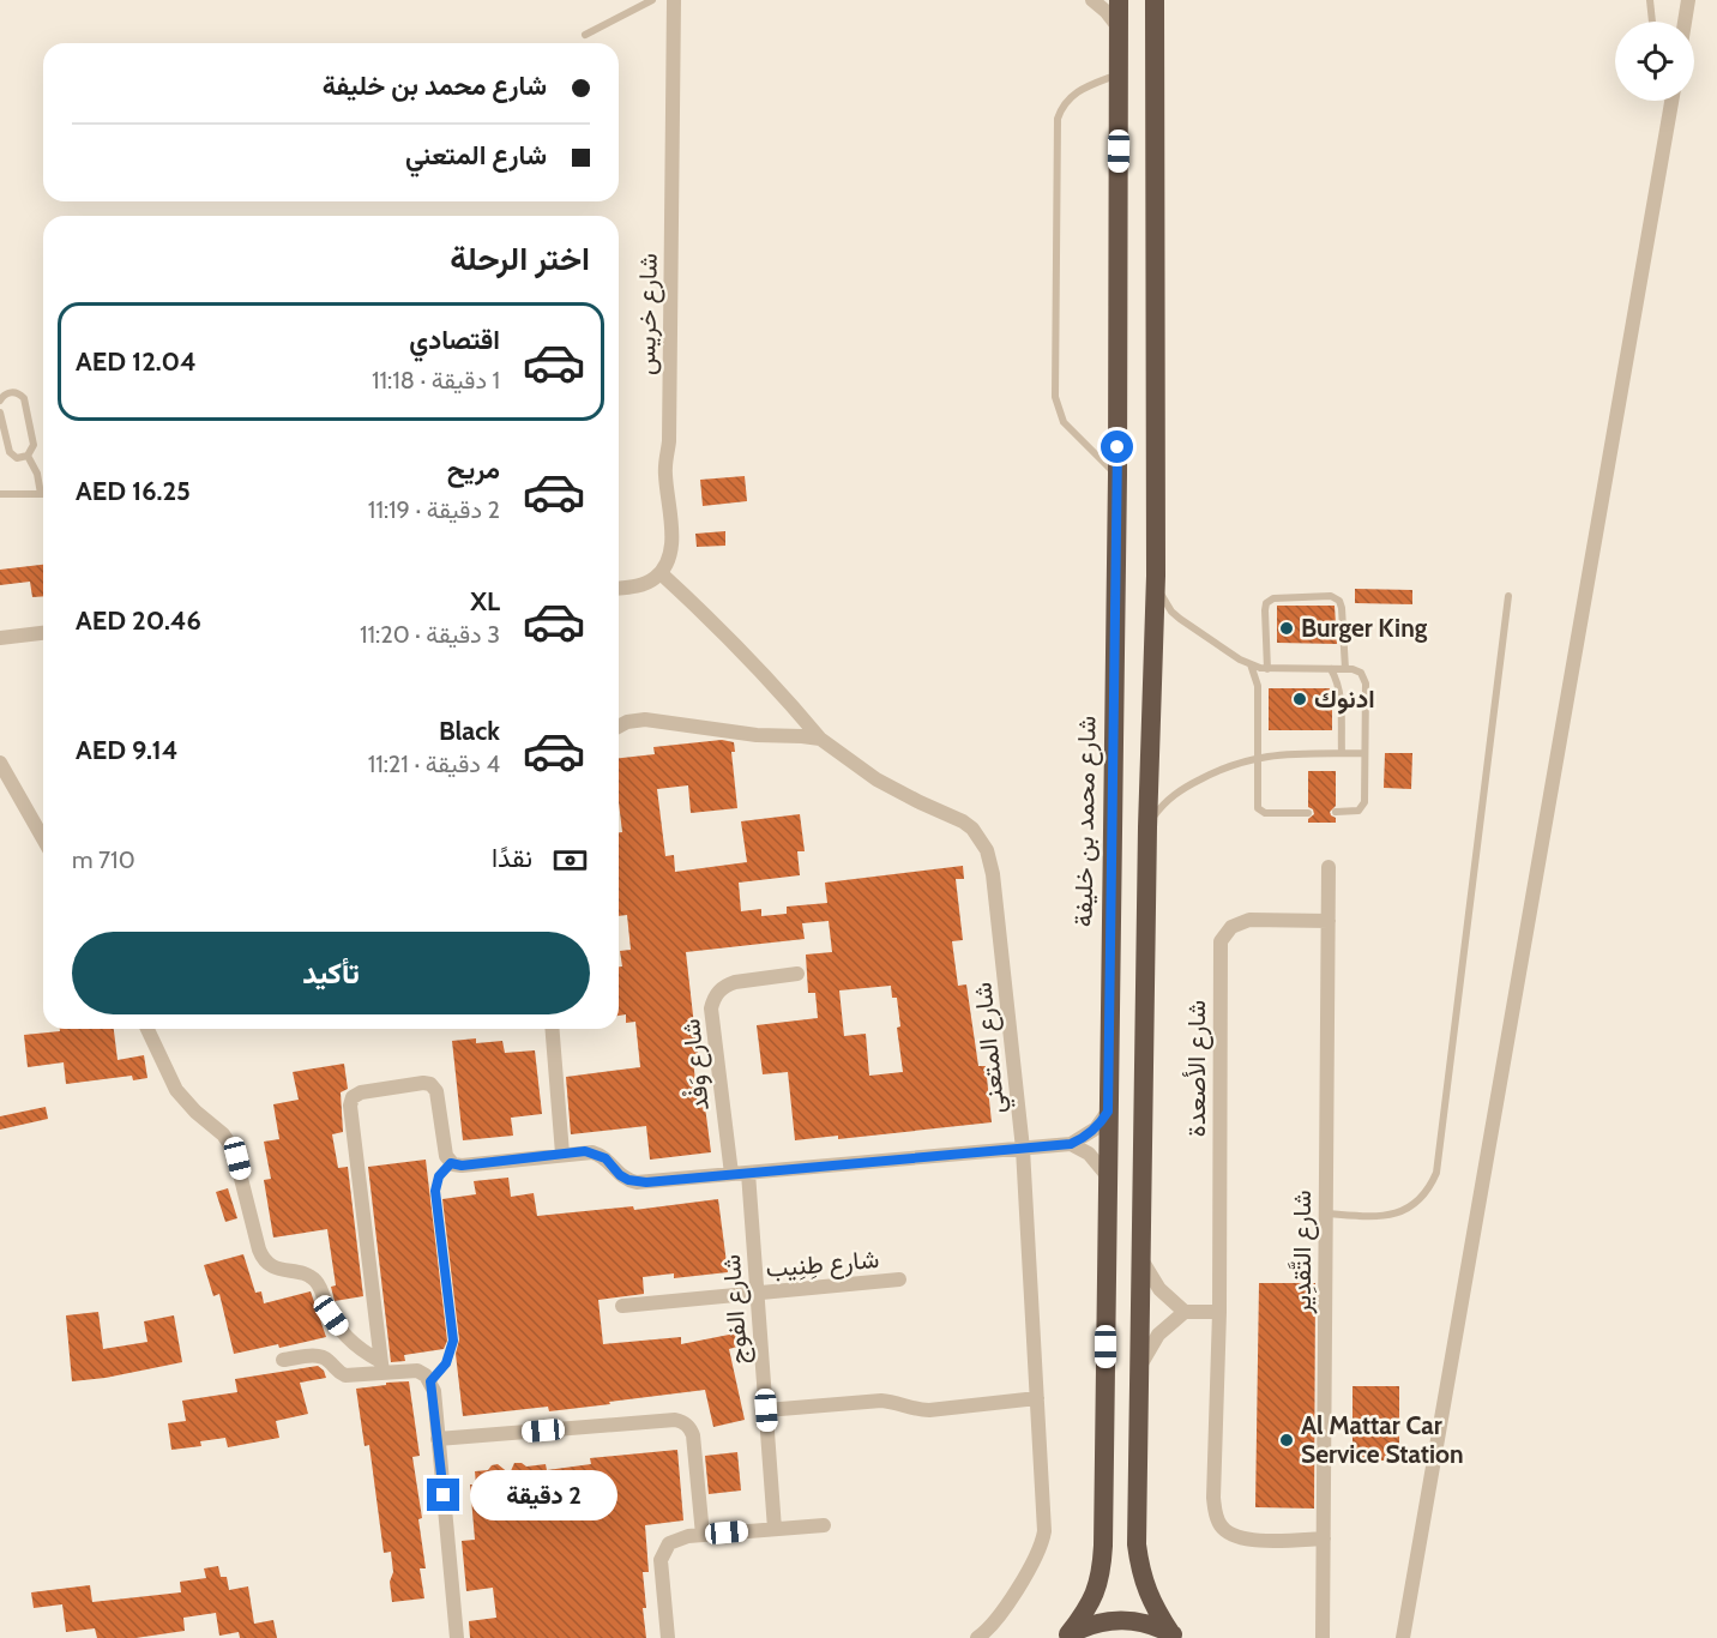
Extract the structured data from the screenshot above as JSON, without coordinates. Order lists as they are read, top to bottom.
{
  "streets": {
    "highway": ["شارع محمد بن خليفة"],
    "street": [
      "شارع خريس",
      "شارع المتعني",
      "شارع وَفْد",
      "شارع الأصعدة",
      "شارع التَّقدِير",
      "شارع طِنِيب",
      "شارع الفوج"
    ]
  },
  "crossings": [
    ["شارع خريس", "شارع المتعني"],
    ["شارع الأصعدة", "شارع التَّقدِير"],
    ["شارع طِنِيب", "شارع الفوج"]
  ],
  "places": ["Burger King", "ادنوك", "Al Mattar Car Service Station"],
  "page": {
    "banner": ["شارع محمد بن خليفة", "شارع المتعني"],
    "heading": "اختر الرحلة",
    "list": [
      {
        "name": "اقتصادي",
        "note": "1 دقيقة · 11:18",
        "value": "AED 12.04"
      },
      {
        "name": "مريح",
        "note": "2 دقيقة · 11:19",
        "value": "AED 16.25"
      },
      {
        "name": "XL",
        "note": "3 دقيقة · 11:20",
        "value": "AED 20.46"
      },
      {
        "name": "Black",
        "note": "4 دقيقة · 11:21",
        "value": "AED 9.14"
      }
    ],
    "pay": ["نقدًا", "710 m"],
    "buttons": "تأكيد",
    "bubble": "2 دقيقة"
  }
}
